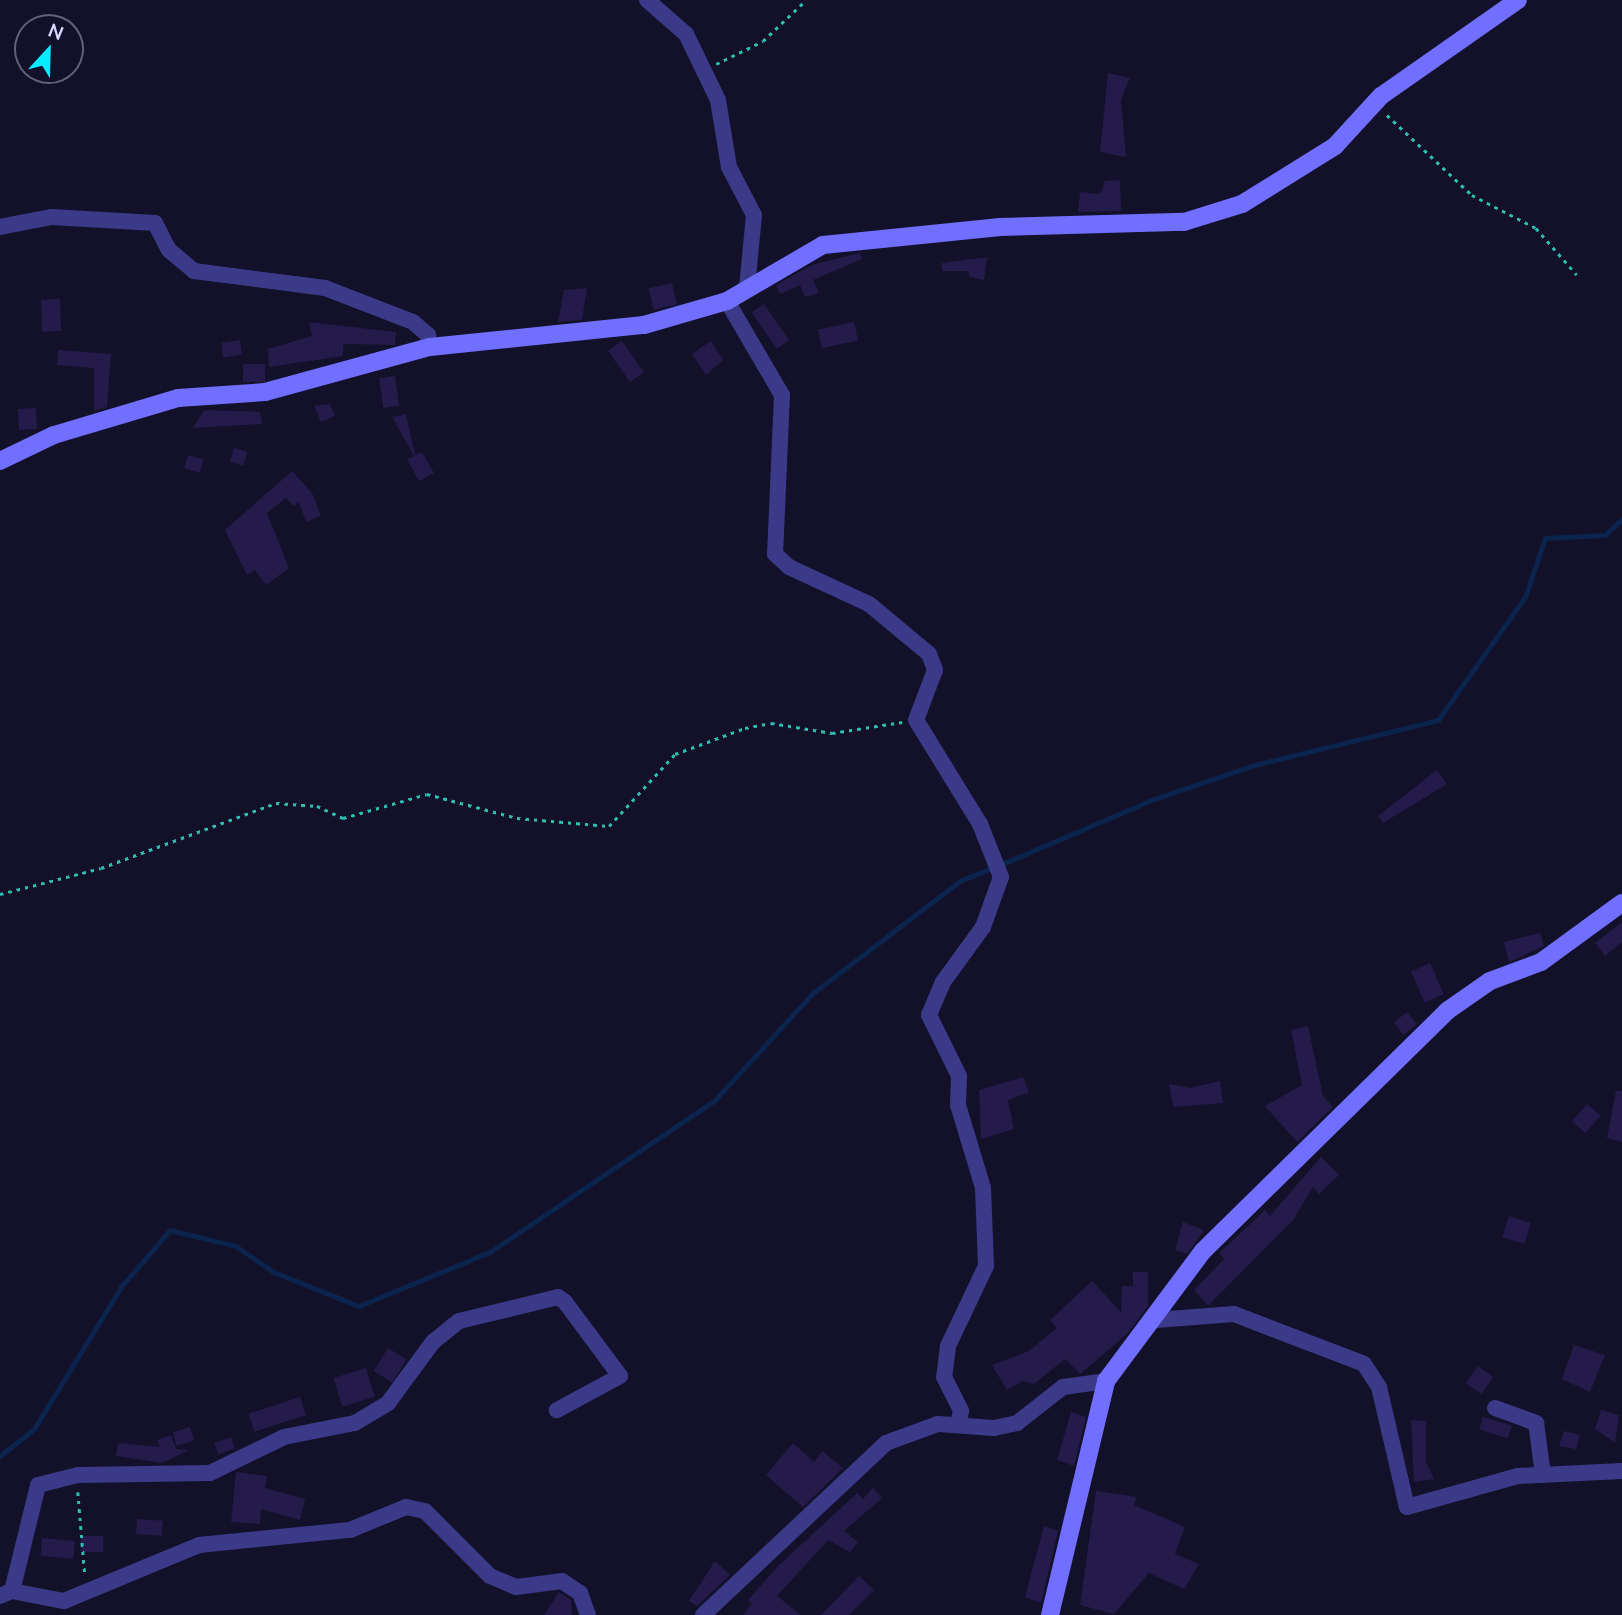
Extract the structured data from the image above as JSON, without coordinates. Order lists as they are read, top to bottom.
{
  "north": "top"
}
